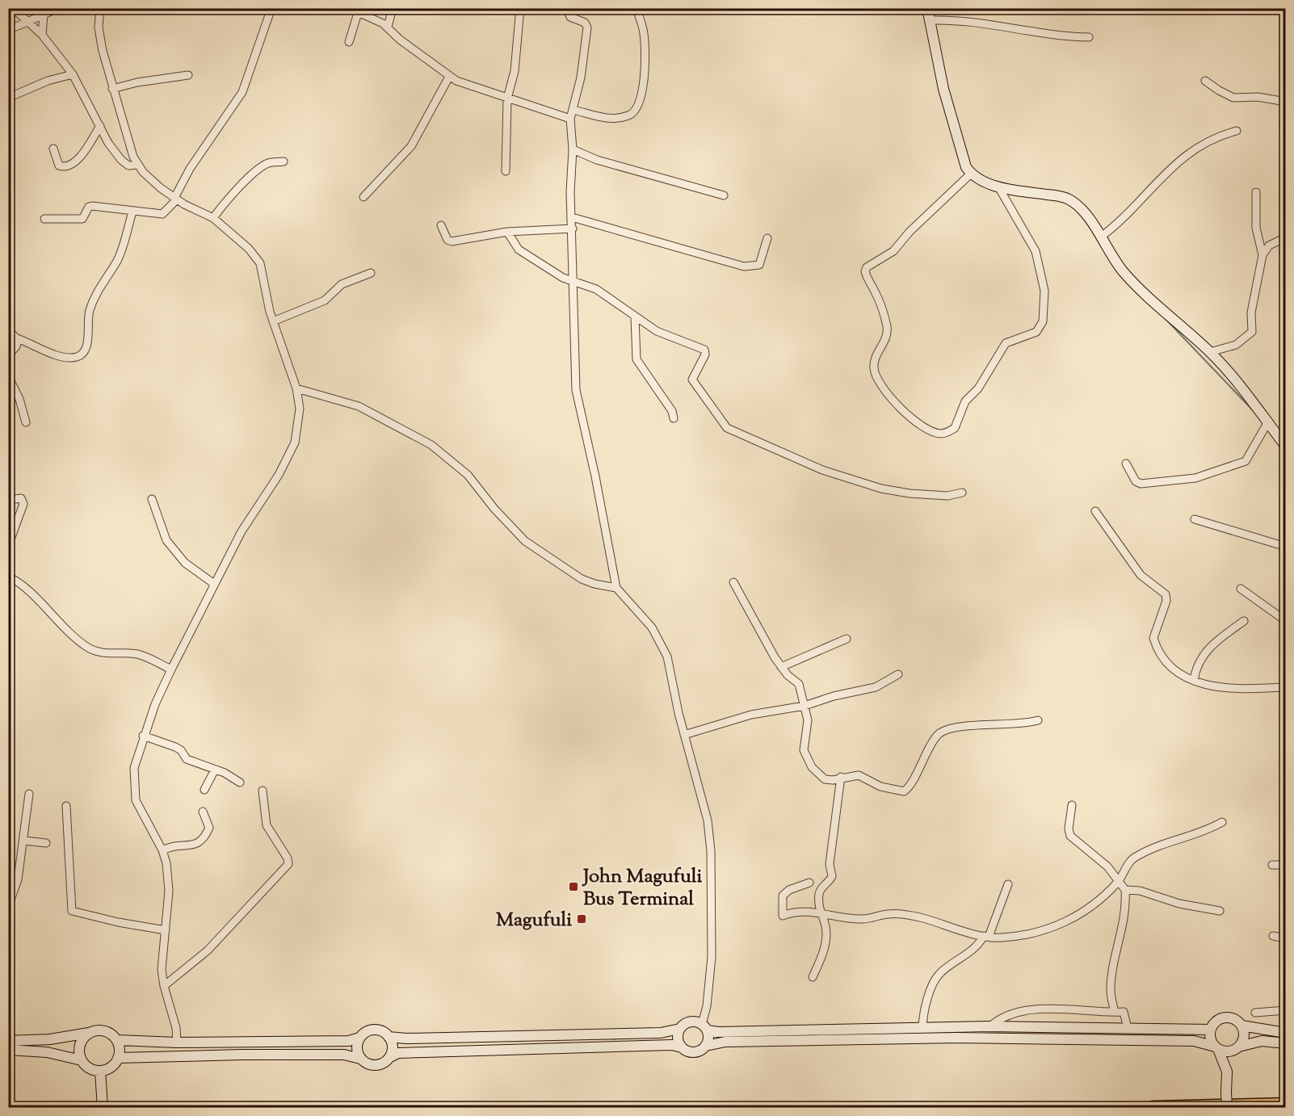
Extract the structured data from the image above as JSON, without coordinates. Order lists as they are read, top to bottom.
{
  "places": {
    "transit": ["John Magufuli Bus Terminal", "Magufuli"]
  }
}
